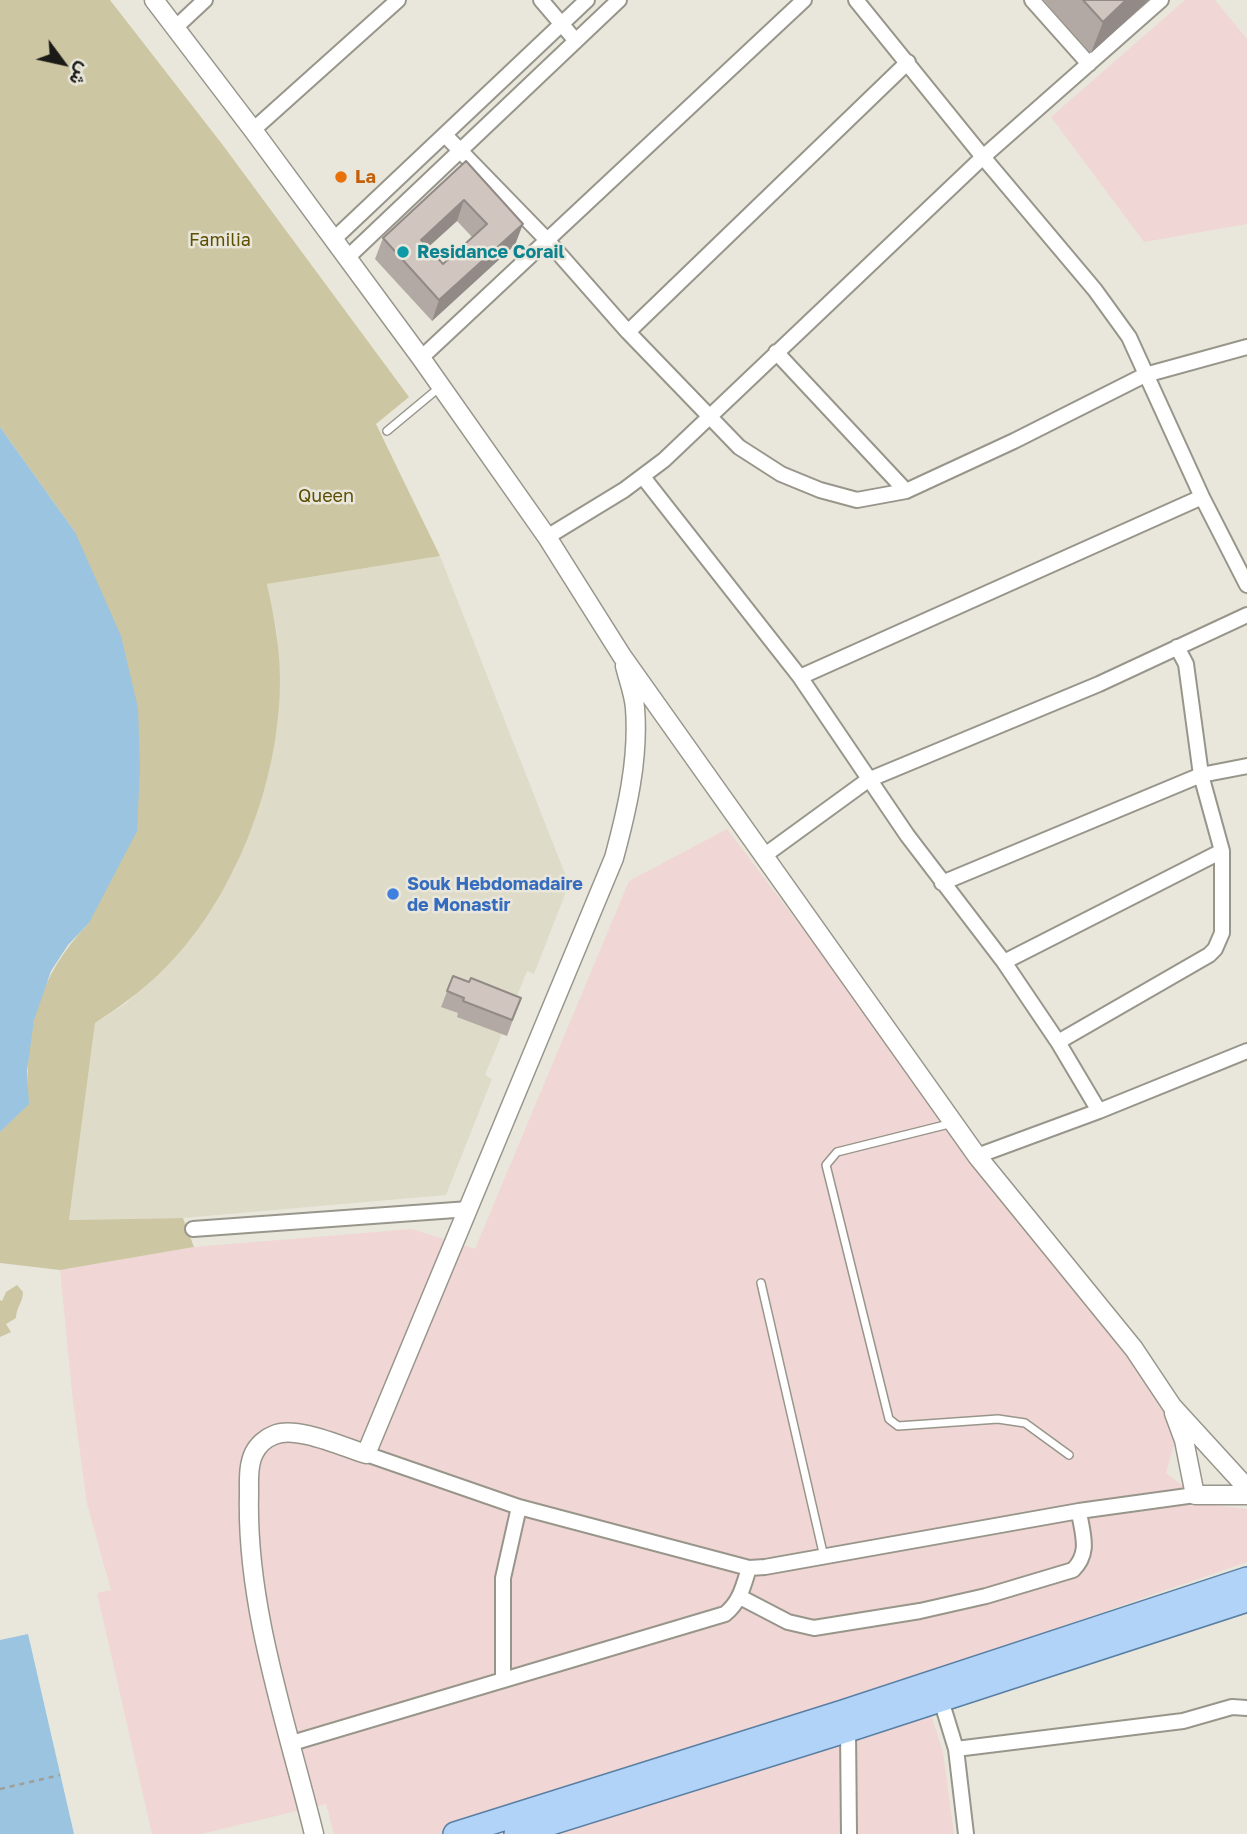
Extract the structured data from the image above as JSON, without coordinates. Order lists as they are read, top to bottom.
{
  "parks": ["Familia", "Queen"],
  "places": ["La", "Residance Corail", "Souk Hebdomadaire de Monastir"],
  "north": "bottom right"
}
